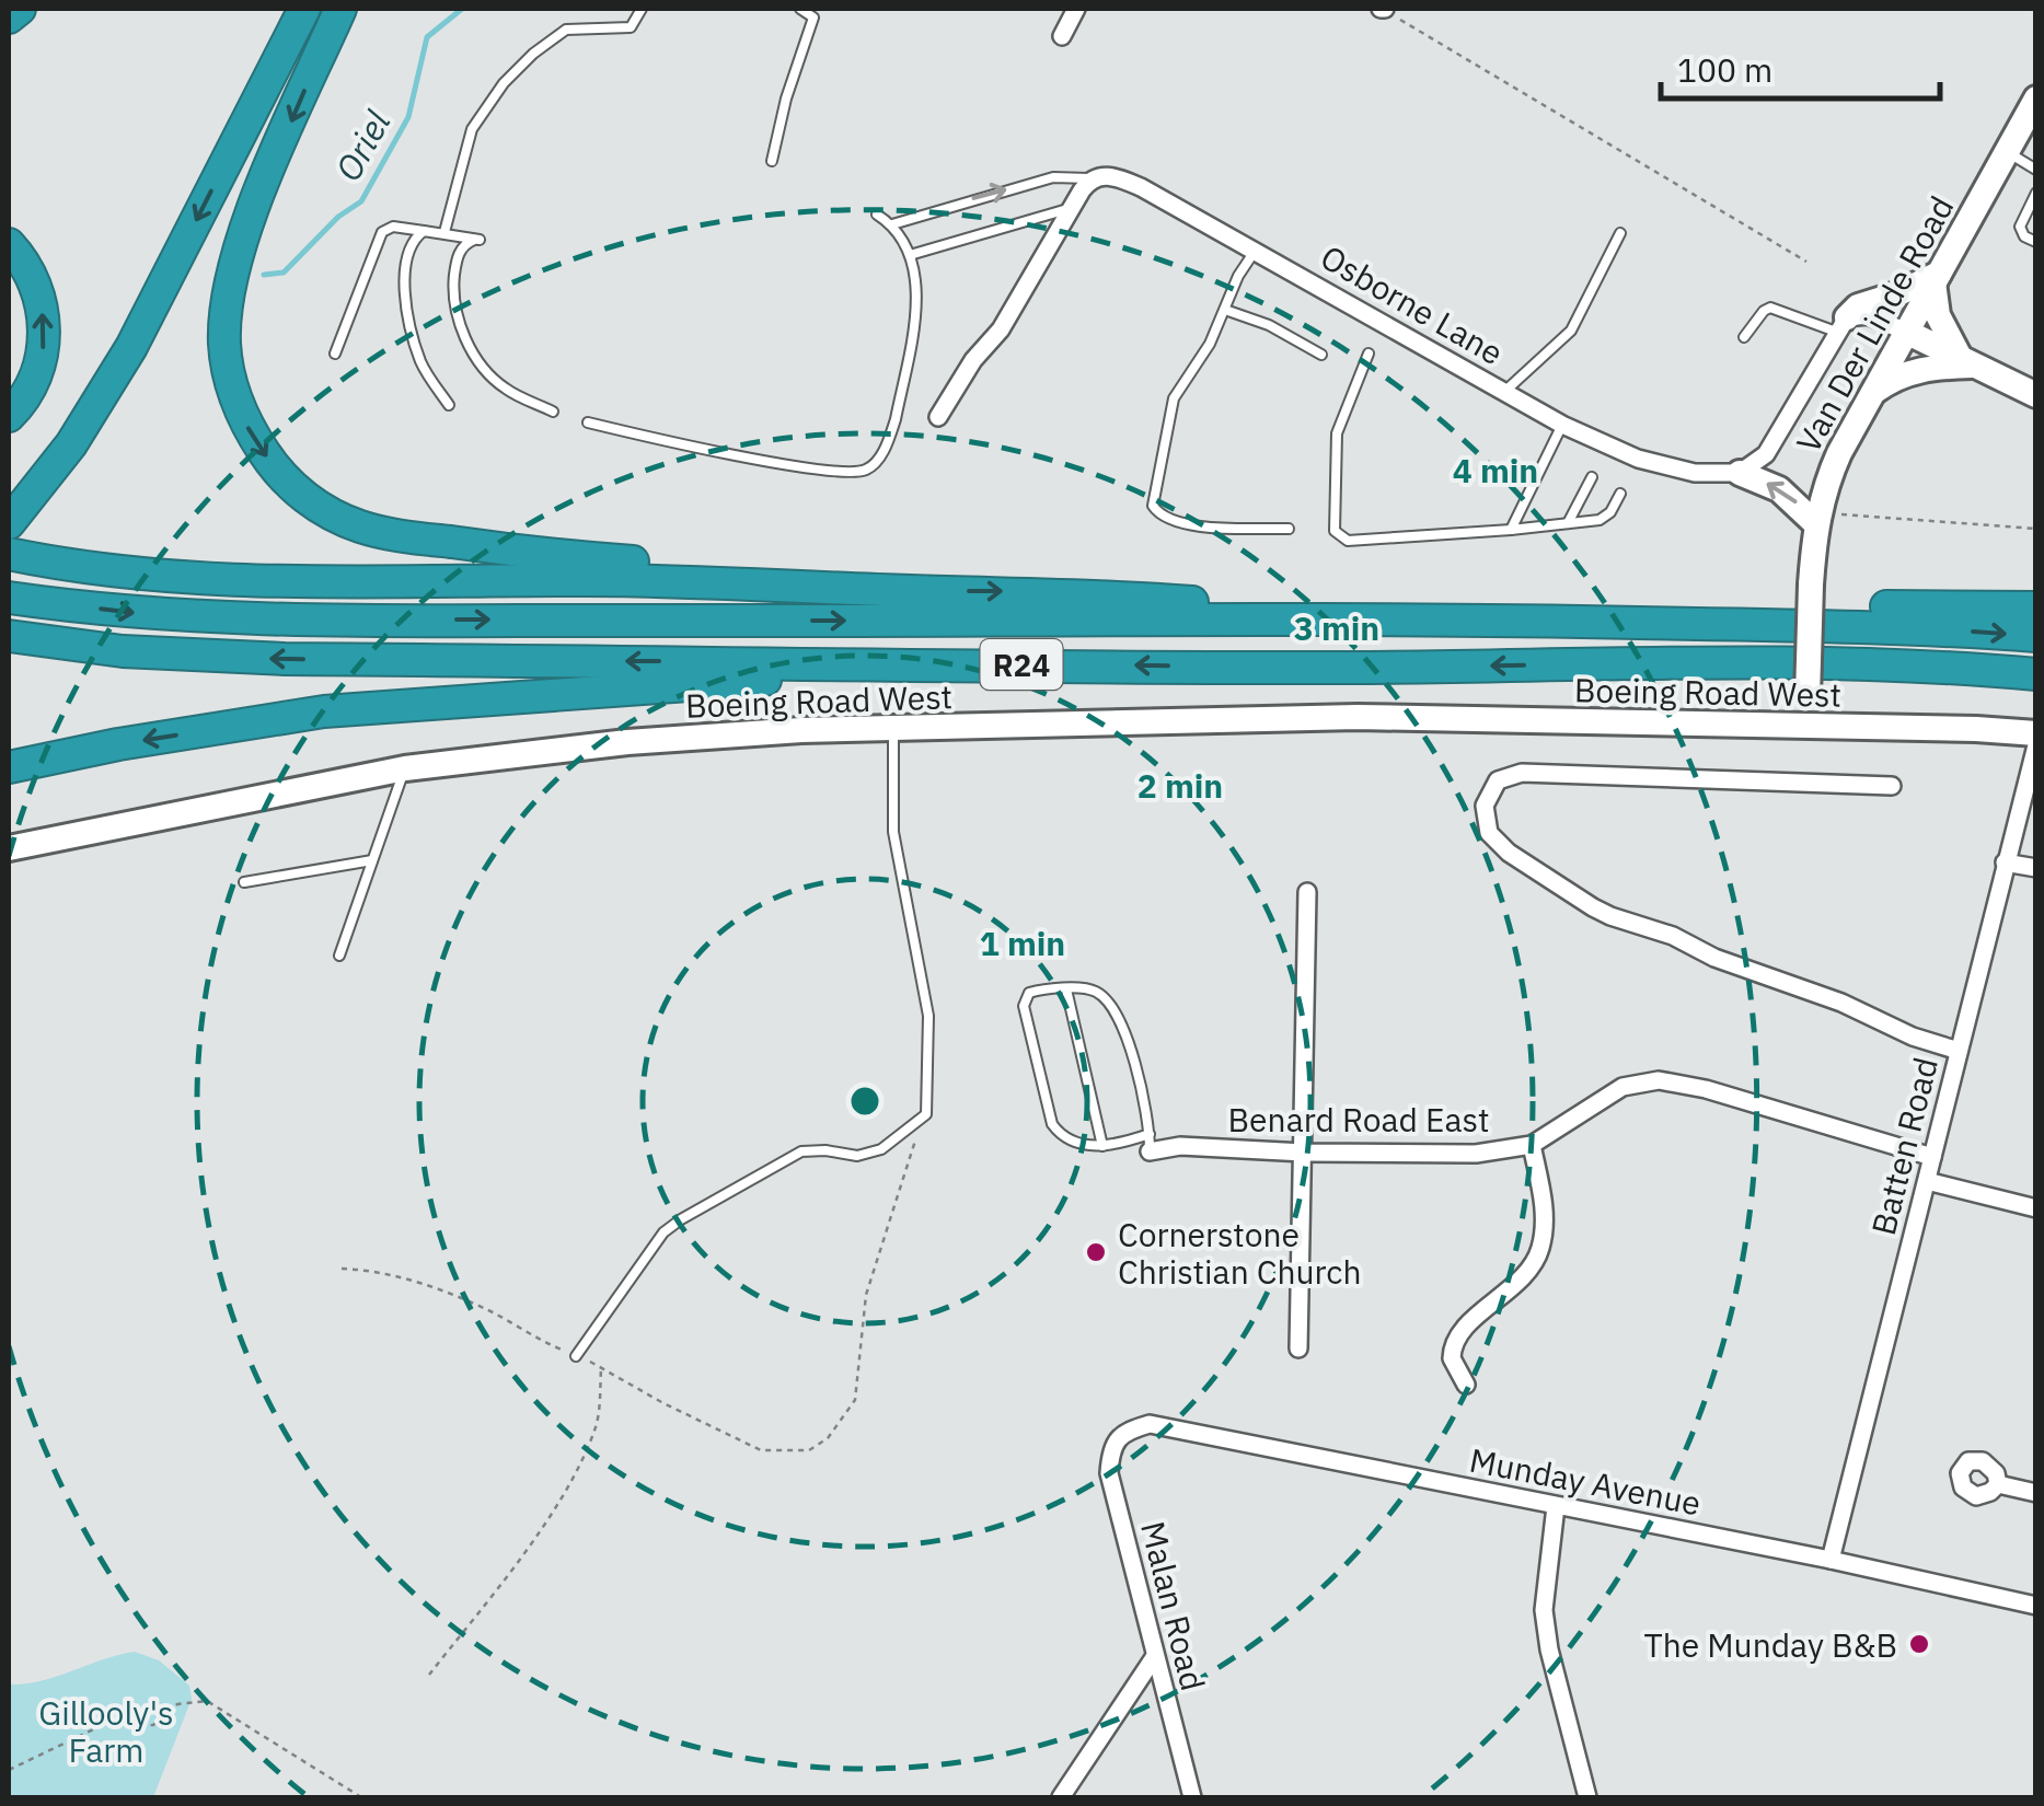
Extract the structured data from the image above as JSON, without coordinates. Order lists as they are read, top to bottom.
{
  "streets": {
    "highway": ["R24"],
    "main road": ["Van Der Linde Road", "Boeing Road West"],
    "street": [
      "Osborne Lane",
      "Benard Road East",
      "Batten Road",
      "Munday Avenue",
      "Malan Road"
    ]
  },
  "crossings": [
    ["Van Der Linde Road", "Boeing Road West"],
    ["Benard Road East", "Batten Road"],
    ["Batten Road", "Munday Avenue"],
    ["Munday Avenue", "Malan Road"]
  ],
  "water": ["Oriel"],
  "parks": ["Gillooly's Farm"],
  "places": ["Cornerstone Christian Church", "The Munday B&B"],
  "scale_bar": "100 m",
  "rings": [
    "4 min",
    "3 min",
    "2 min",
    "1 min"
  ]
}
